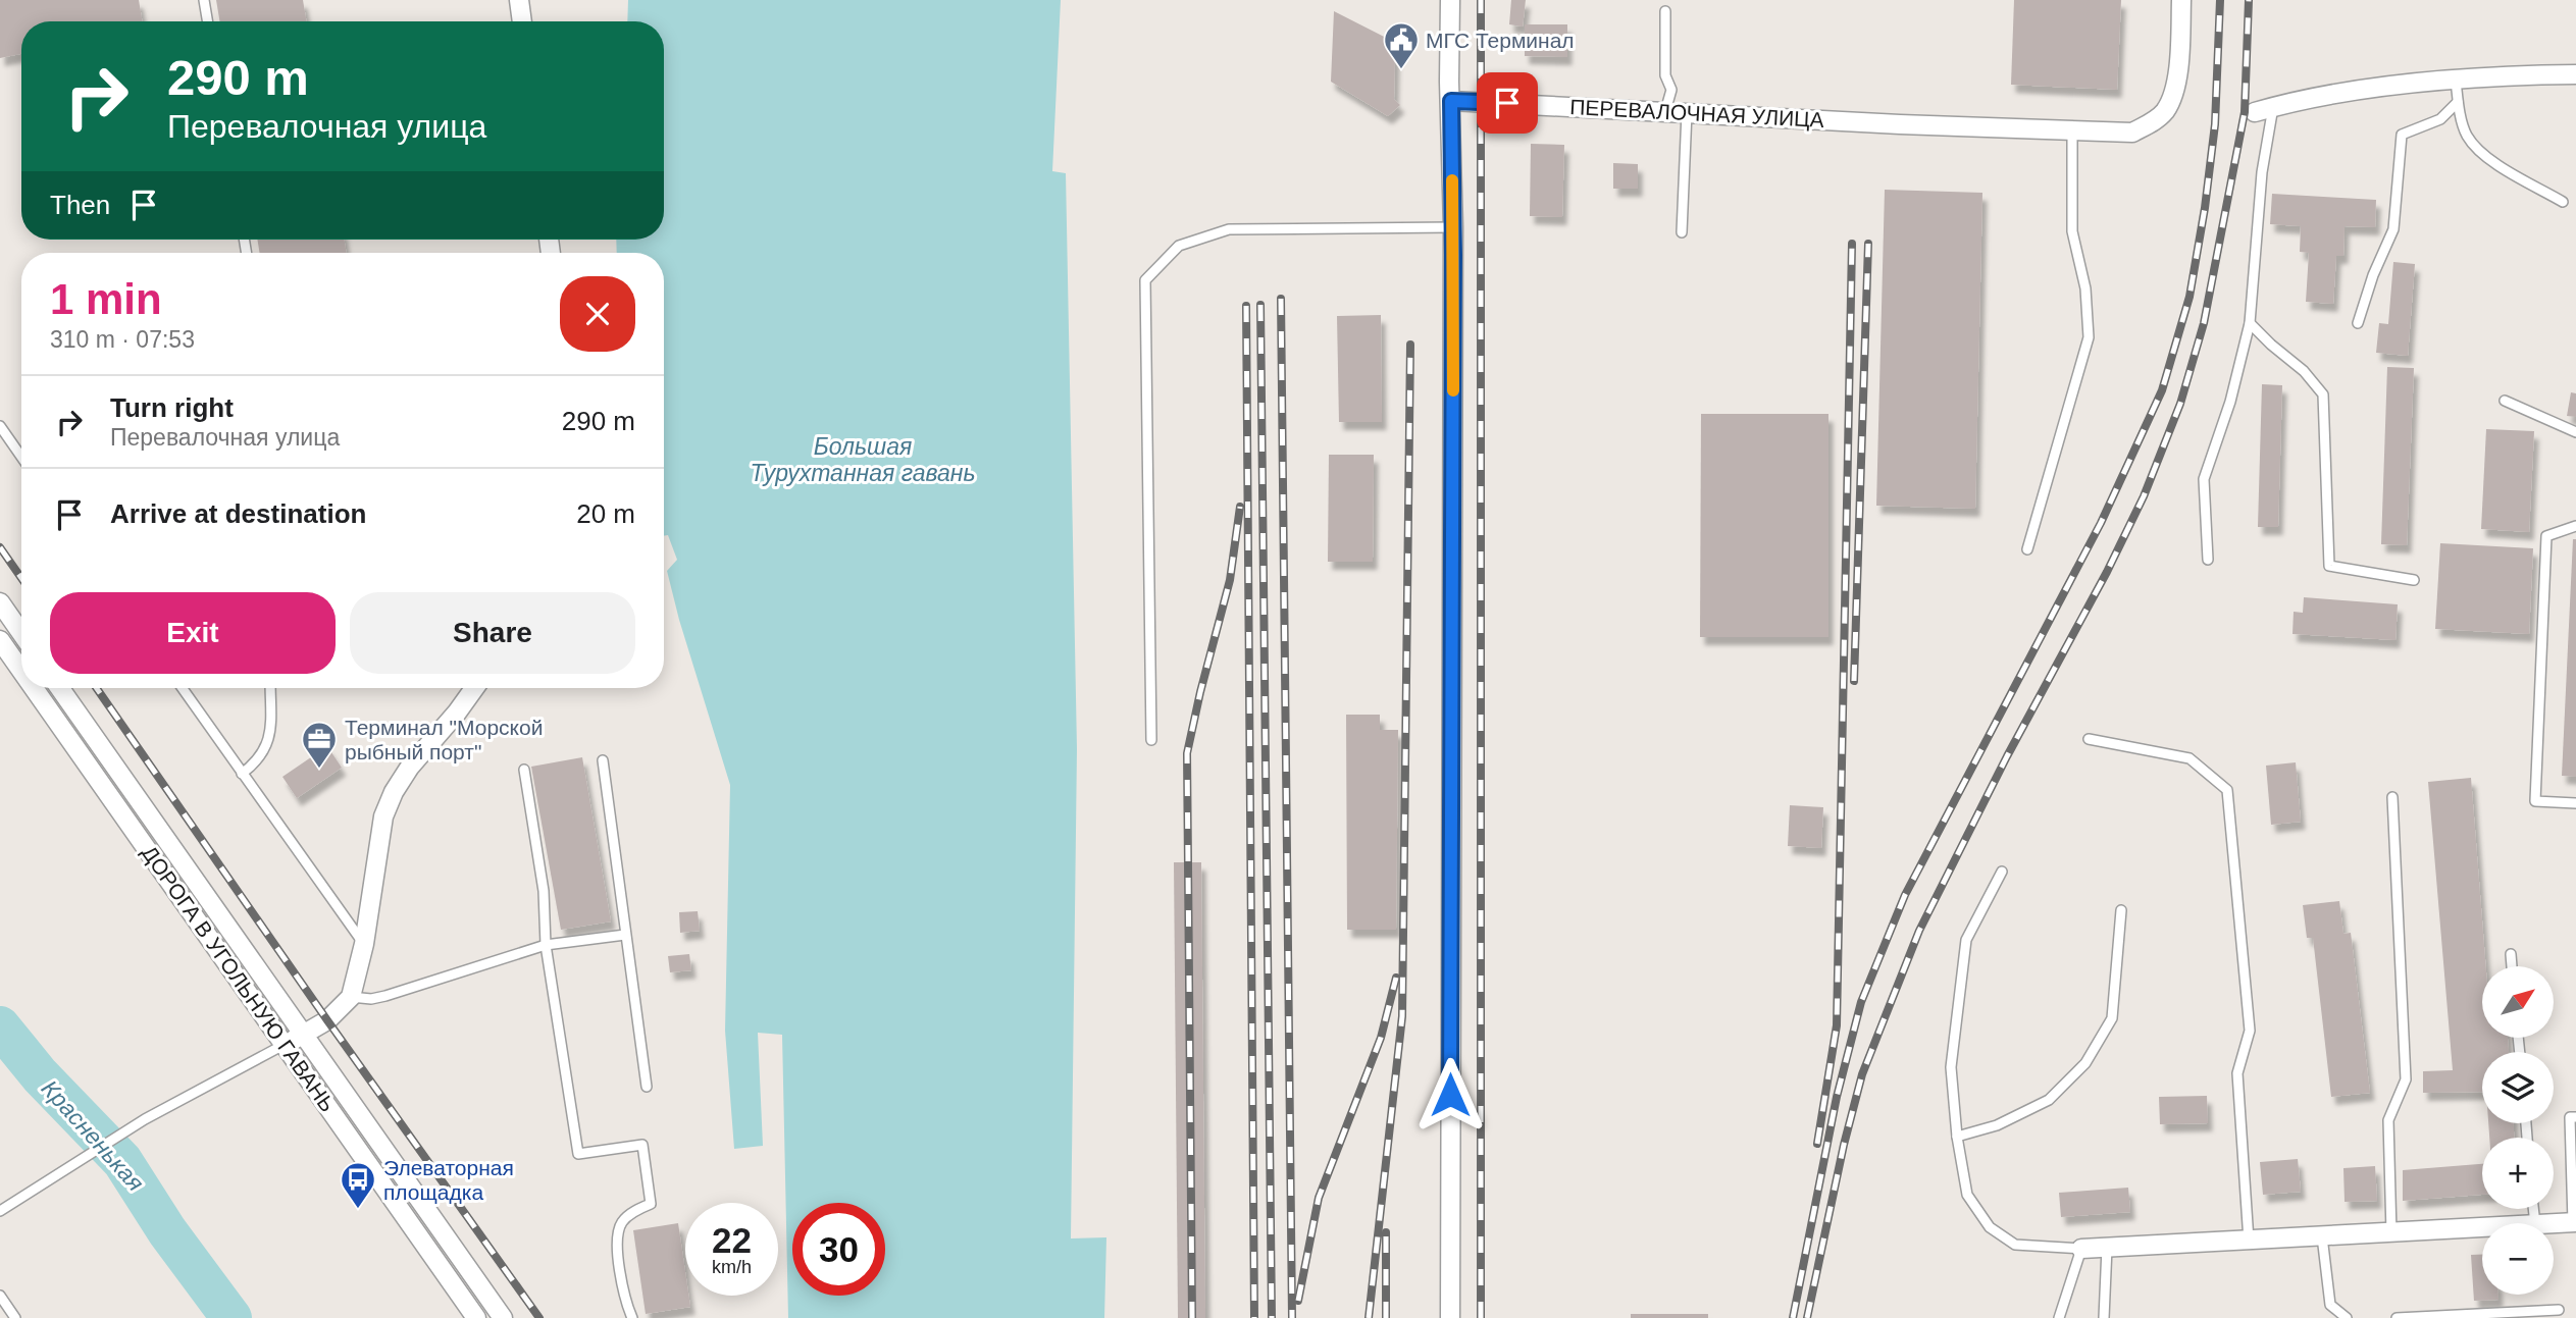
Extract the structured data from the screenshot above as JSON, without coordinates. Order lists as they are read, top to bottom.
{
  "streets": {
    "street": ["ПЕРЕВАЛОЧНАЯ УЛИЦА", "ДОРОГА В УГОЛЬНУЮ ГАВАНЬ"]
  },
  "water": ["Большая Турухтанная гавань", "Красненькая"],
  "places": {
    "public building": ["МГС Терминал"],
    "office": ["Терминал \"Морской рыбный порт\""],
    "bus stop": ["Элеваторная площадка"]
  },
  "north": "top right",
  "page": {
    "turn": ["290 m", "Перевалочная улица"],
    "then": "Then",
    "heading": ["1 min", "310 m · 07:53"],
    "list": [
      {
        "name": "Turn right",
        "note": "Перевалочная улица",
        "value": "290 m"
      },
      {
        "name": "Arrive at destination",
        "value": "20 m"
      }
    ],
    "buttons": ["Exit", "Share"],
    "map_buttons": ["+", "−"],
    "speed": "22 km/h",
    "limit": "30"
  }
}
